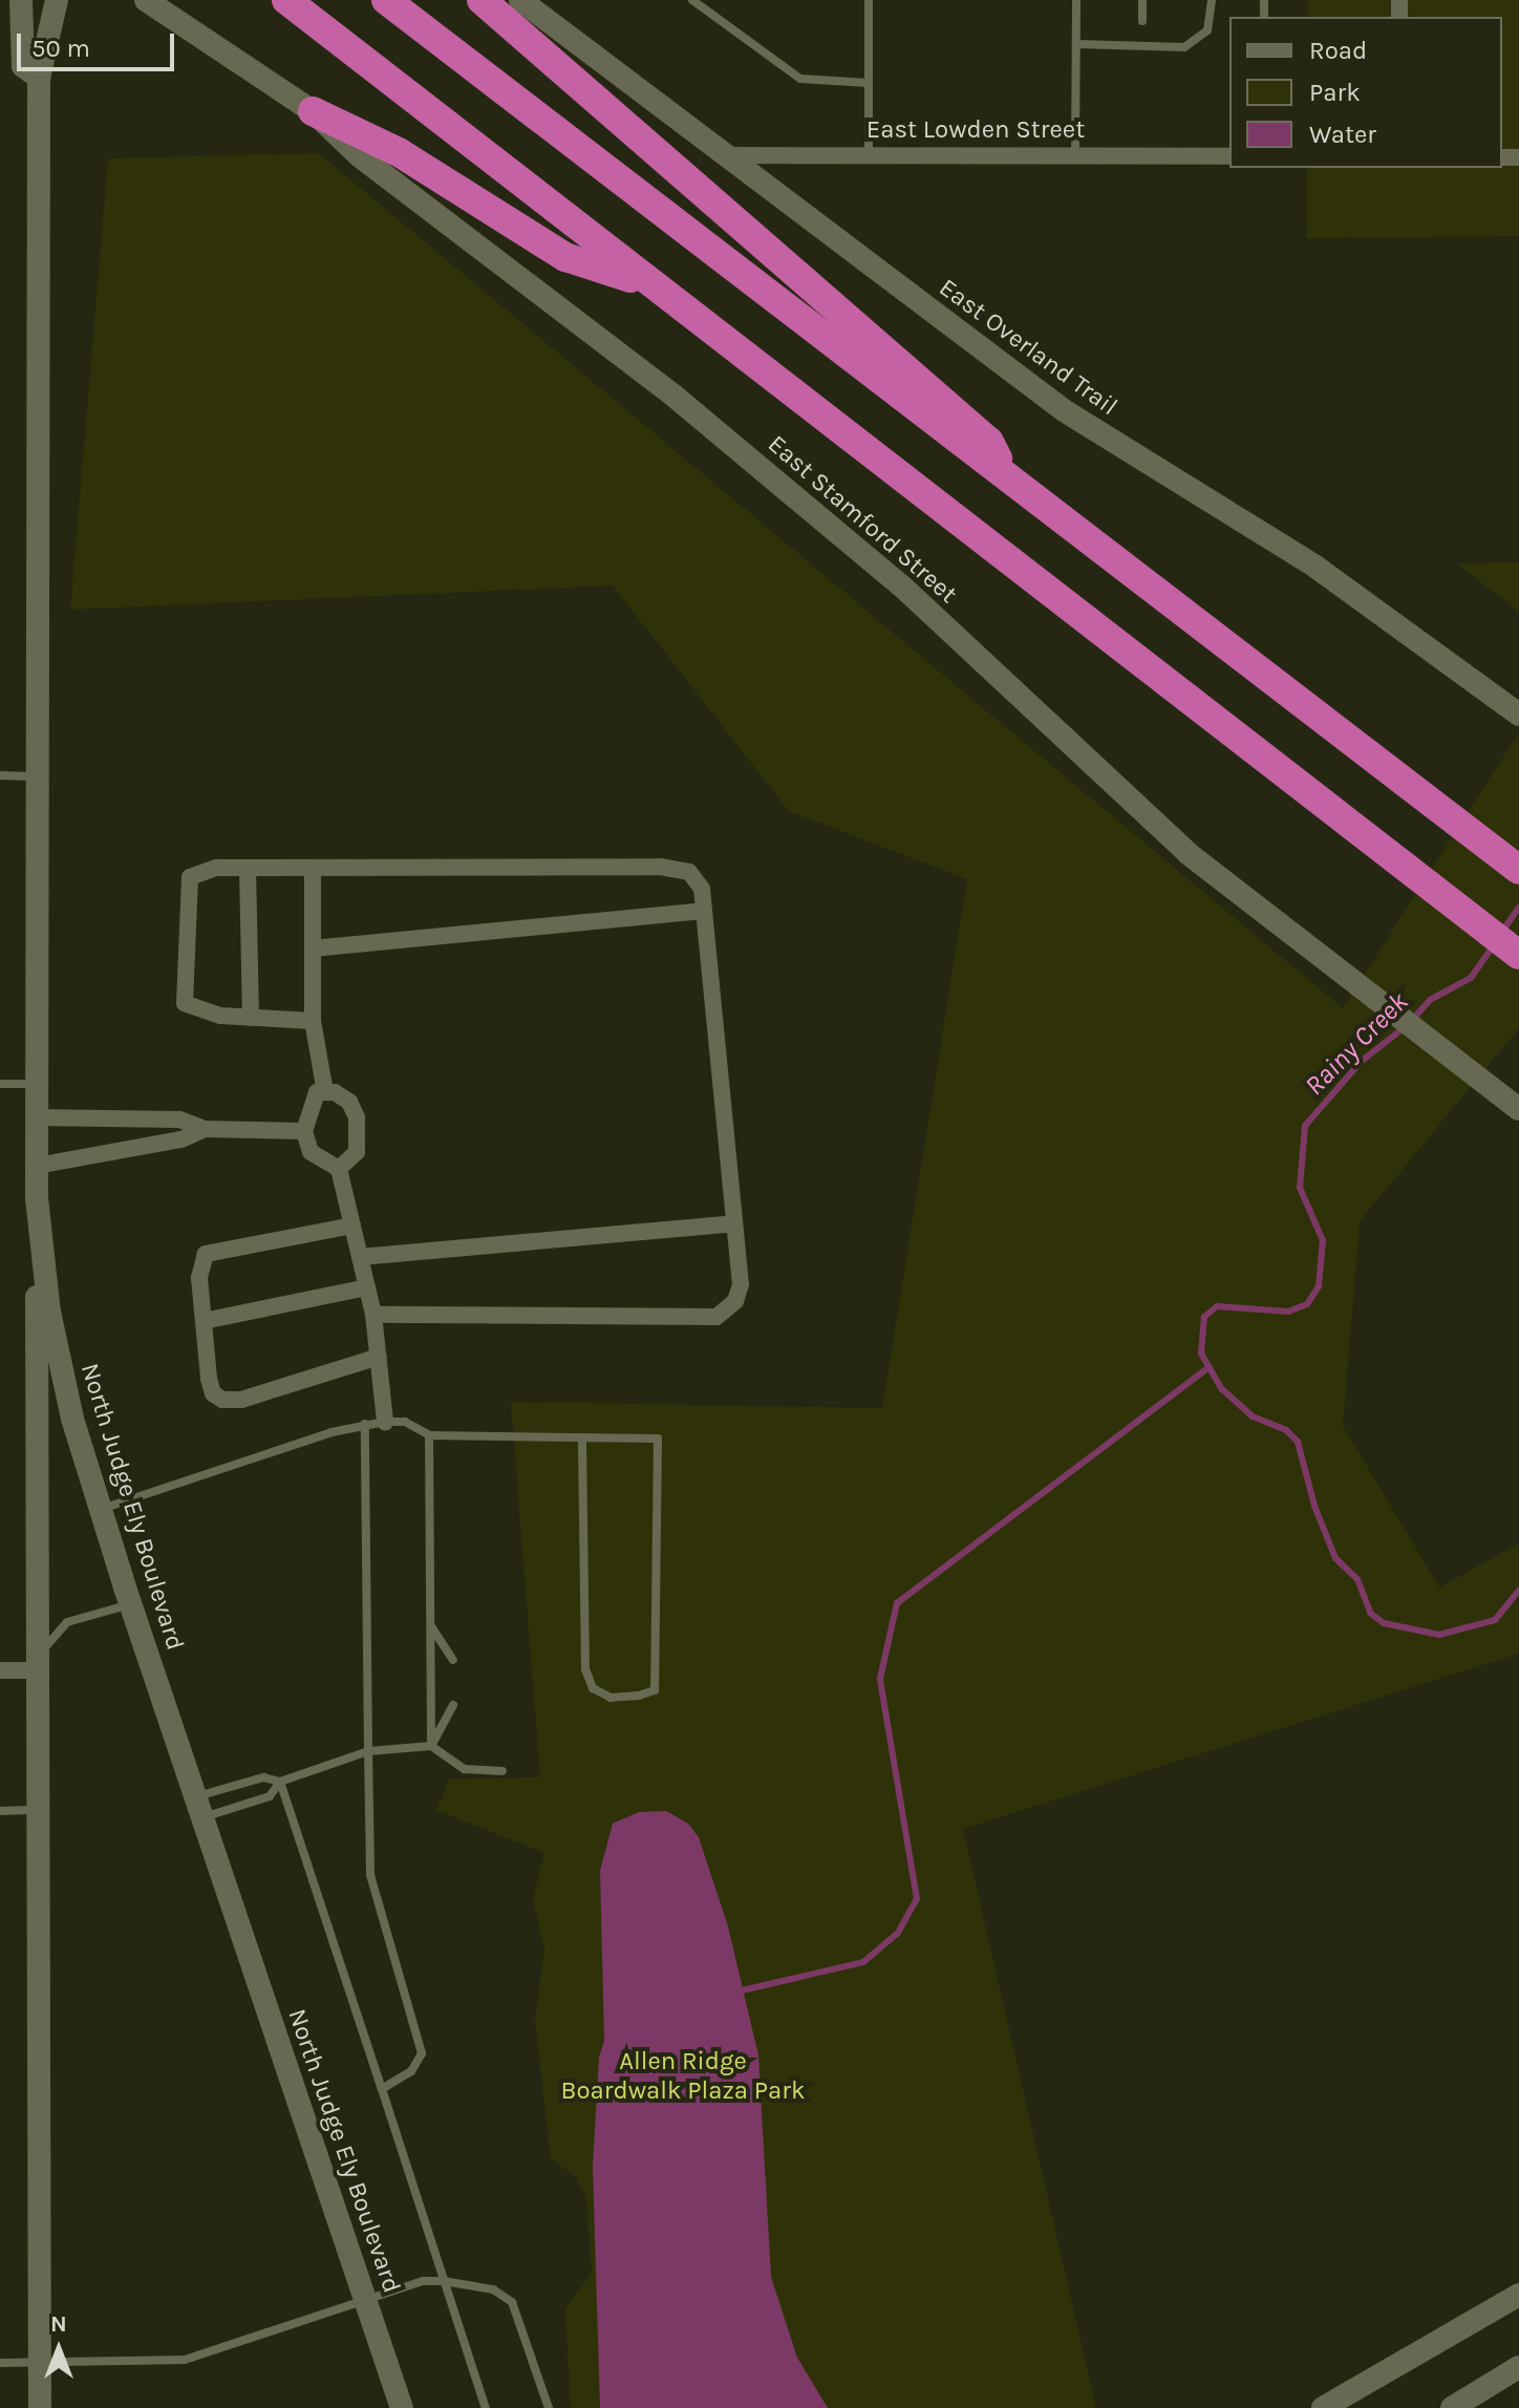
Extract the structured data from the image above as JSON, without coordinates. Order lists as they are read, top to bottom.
{
  "streets": {
    "street": [
      "East Lowden Street",
      "East Overland Trail",
      "East Stamford Street",
      "North Judge Ely Boulevard"
    ]
  },
  "crossings": [
    ["East Lowden Street", "East Overland Trail"]
  ],
  "water": ["Rainy Creek"],
  "parks": ["Allen Ridge Boardwalk Plaza Park"],
  "legend": ["Road", "Park", "Water"],
  "scale_bar": "50 m",
  "north": "top"
}
